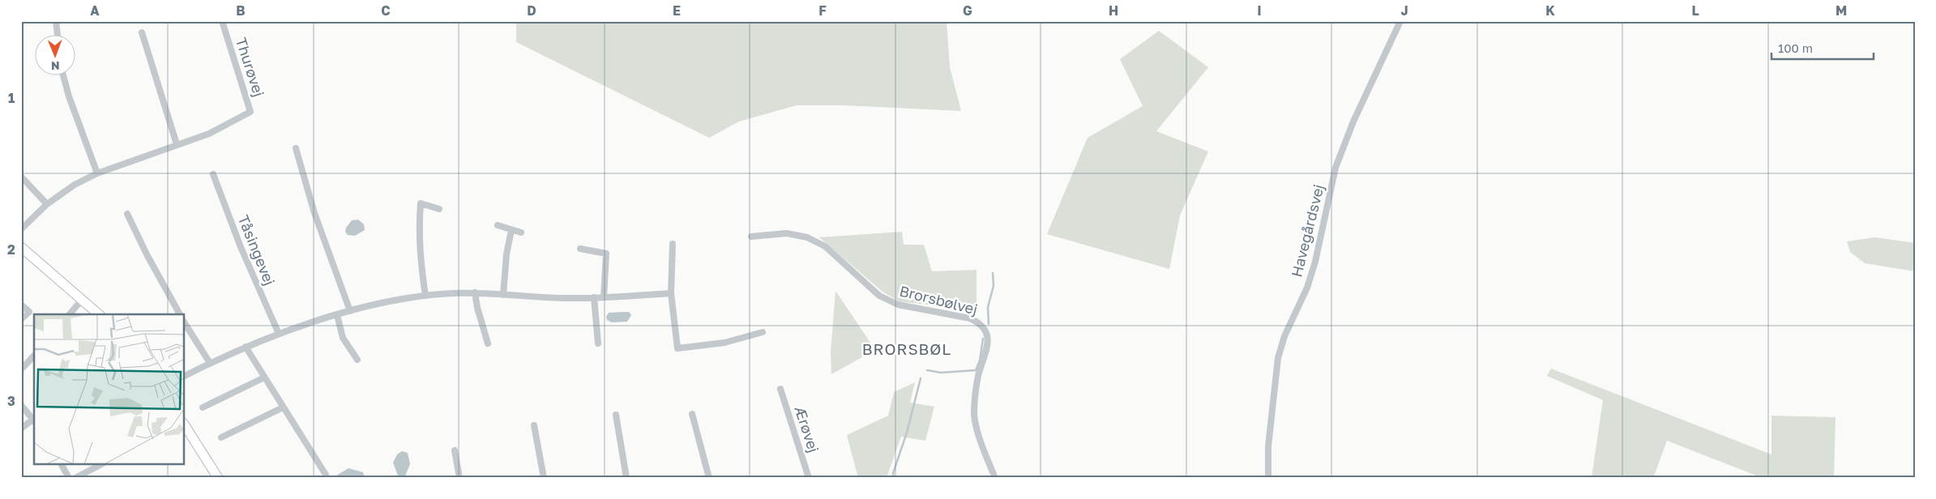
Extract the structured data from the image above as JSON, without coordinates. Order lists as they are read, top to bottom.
{
  "streets": {
    "street": [
      "Thurøvej",
      "Havegårdsvej",
      "Tåsingevej",
      "Brorsbølvej",
      "Ærøvej"
    ]
  },
  "districts": ["BRORSBØL"],
  "scale_bar": "100 m",
  "north": "bottom",
  "grid": {
    "columns": [
      "A",
      "B",
      "C",
      "D",
      "E",
      "F",
      "G",
      "H",
      "I",
      "J",
      "K",
      "L",
      "M"
    ],
    "rows": ["1", "2", "3"]
  }
}
